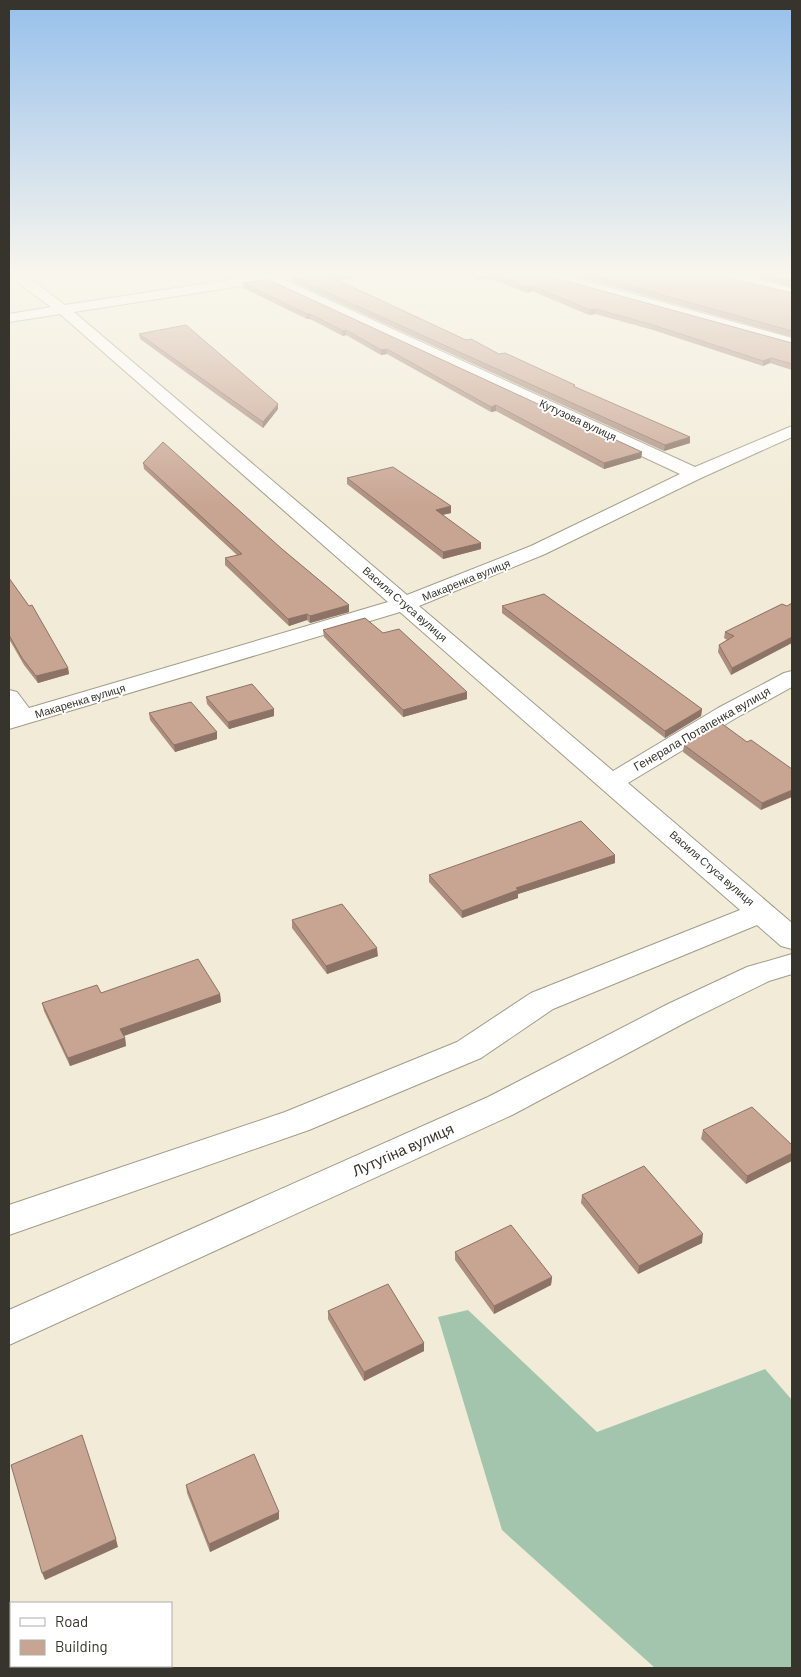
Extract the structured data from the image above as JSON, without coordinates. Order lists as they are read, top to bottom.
{
  "streets": {
    "street": [
      "Кутузова вулиця",
      "Макаренка вулиця",
      "Василя Стуса вулиця",
      "Генерала Потапенка вулиця",
      "Лутугіна вулиця"
    ]
  },
  "crossings": [
    ["Кутузова вулиця", "Макаренка вулиця"],
    ["Макаренка вулиця", "Василя Стуса вулиця"],
    ["Василя Стуса вулиця", "Генерала Потапенка вулиця"]
  ],
  "legend": ["Road", "Building"]
}
